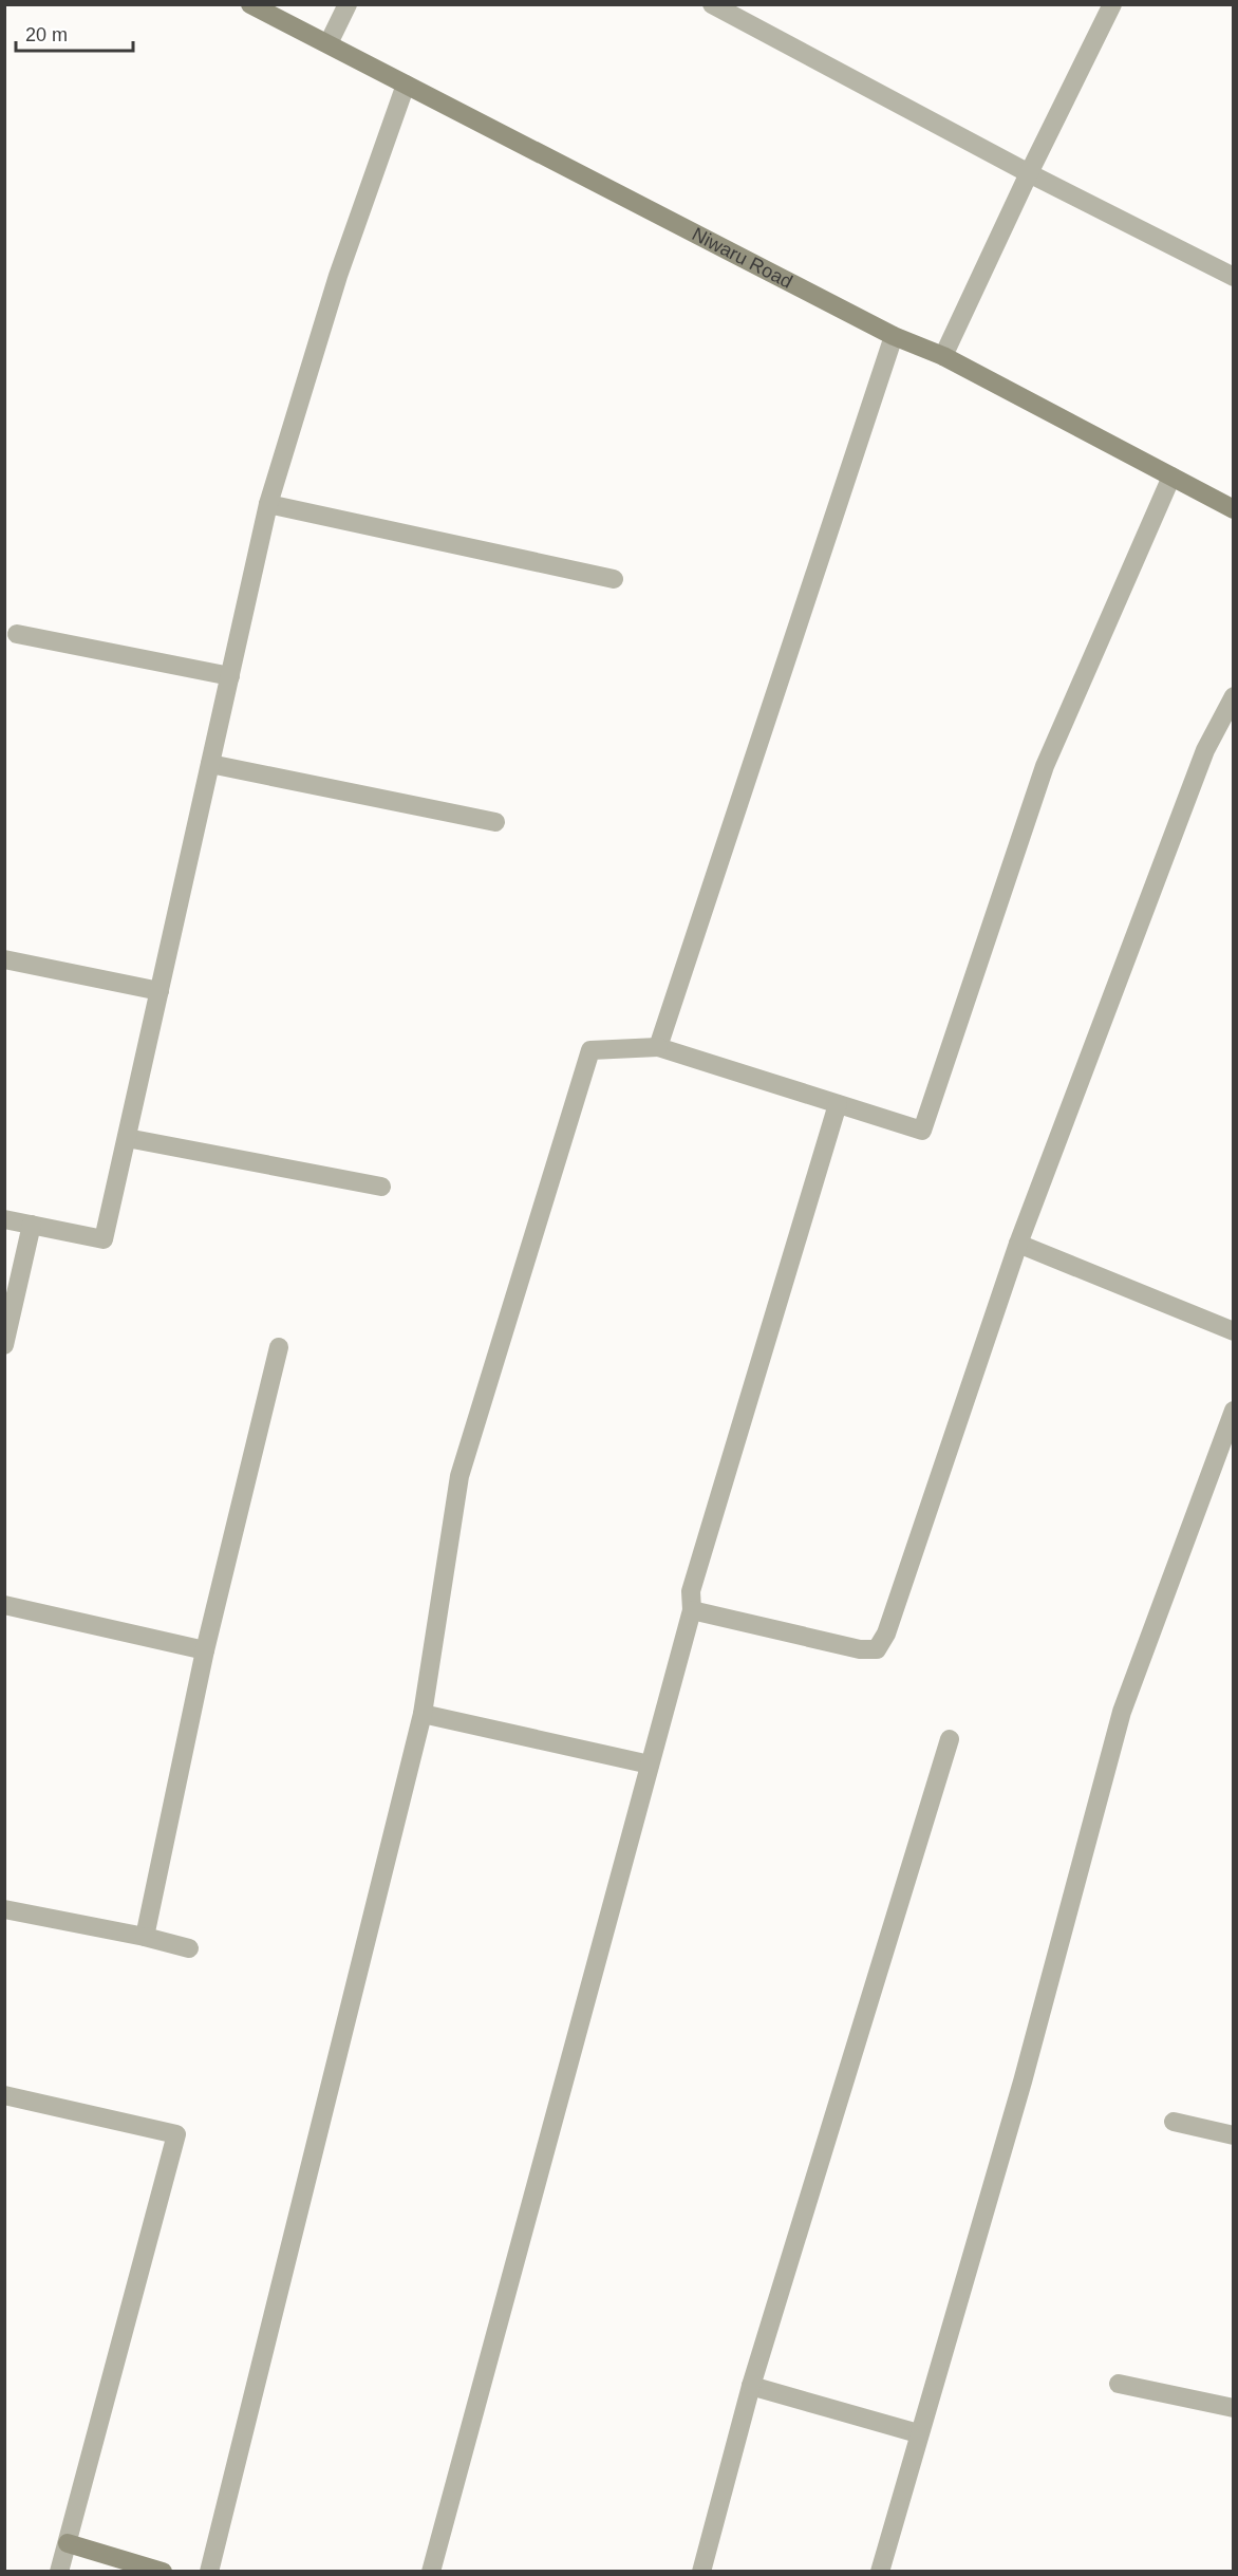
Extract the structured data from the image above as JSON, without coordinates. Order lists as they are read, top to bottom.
{
  "streets": {
    "street": ["Niwaru Road"]
  },
  "scale_bar": "20 m"
}
